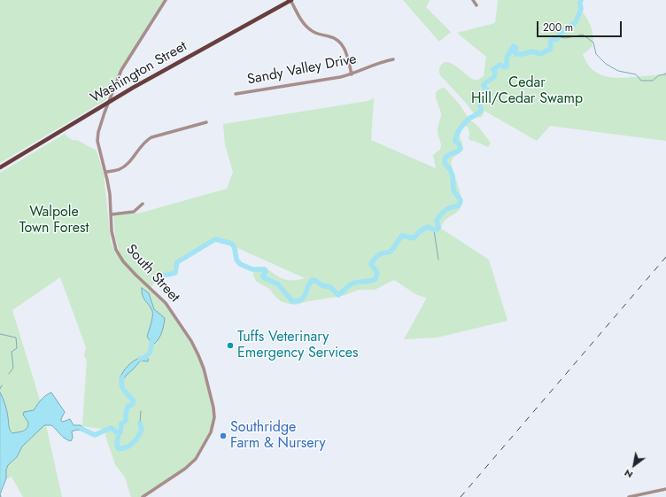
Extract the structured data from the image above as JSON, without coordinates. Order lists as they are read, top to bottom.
{
  "streets": {
    "main road": ["Washington Street"],
    "street": ["Sandy Valley Drive", "South Street"]
  },
  "crossings": [
    ["Washington Street", "South Street"]
  ],
  "parks": ["Cedar Hill/Cedar Swamp", "Walpole Town Forest"],
  "places": ["Tuffs Veterinary Emergency Services", "Southridge Farm & Nursery"],
  "scale_bar": "200 m",
  "north": "bottom left"
}
